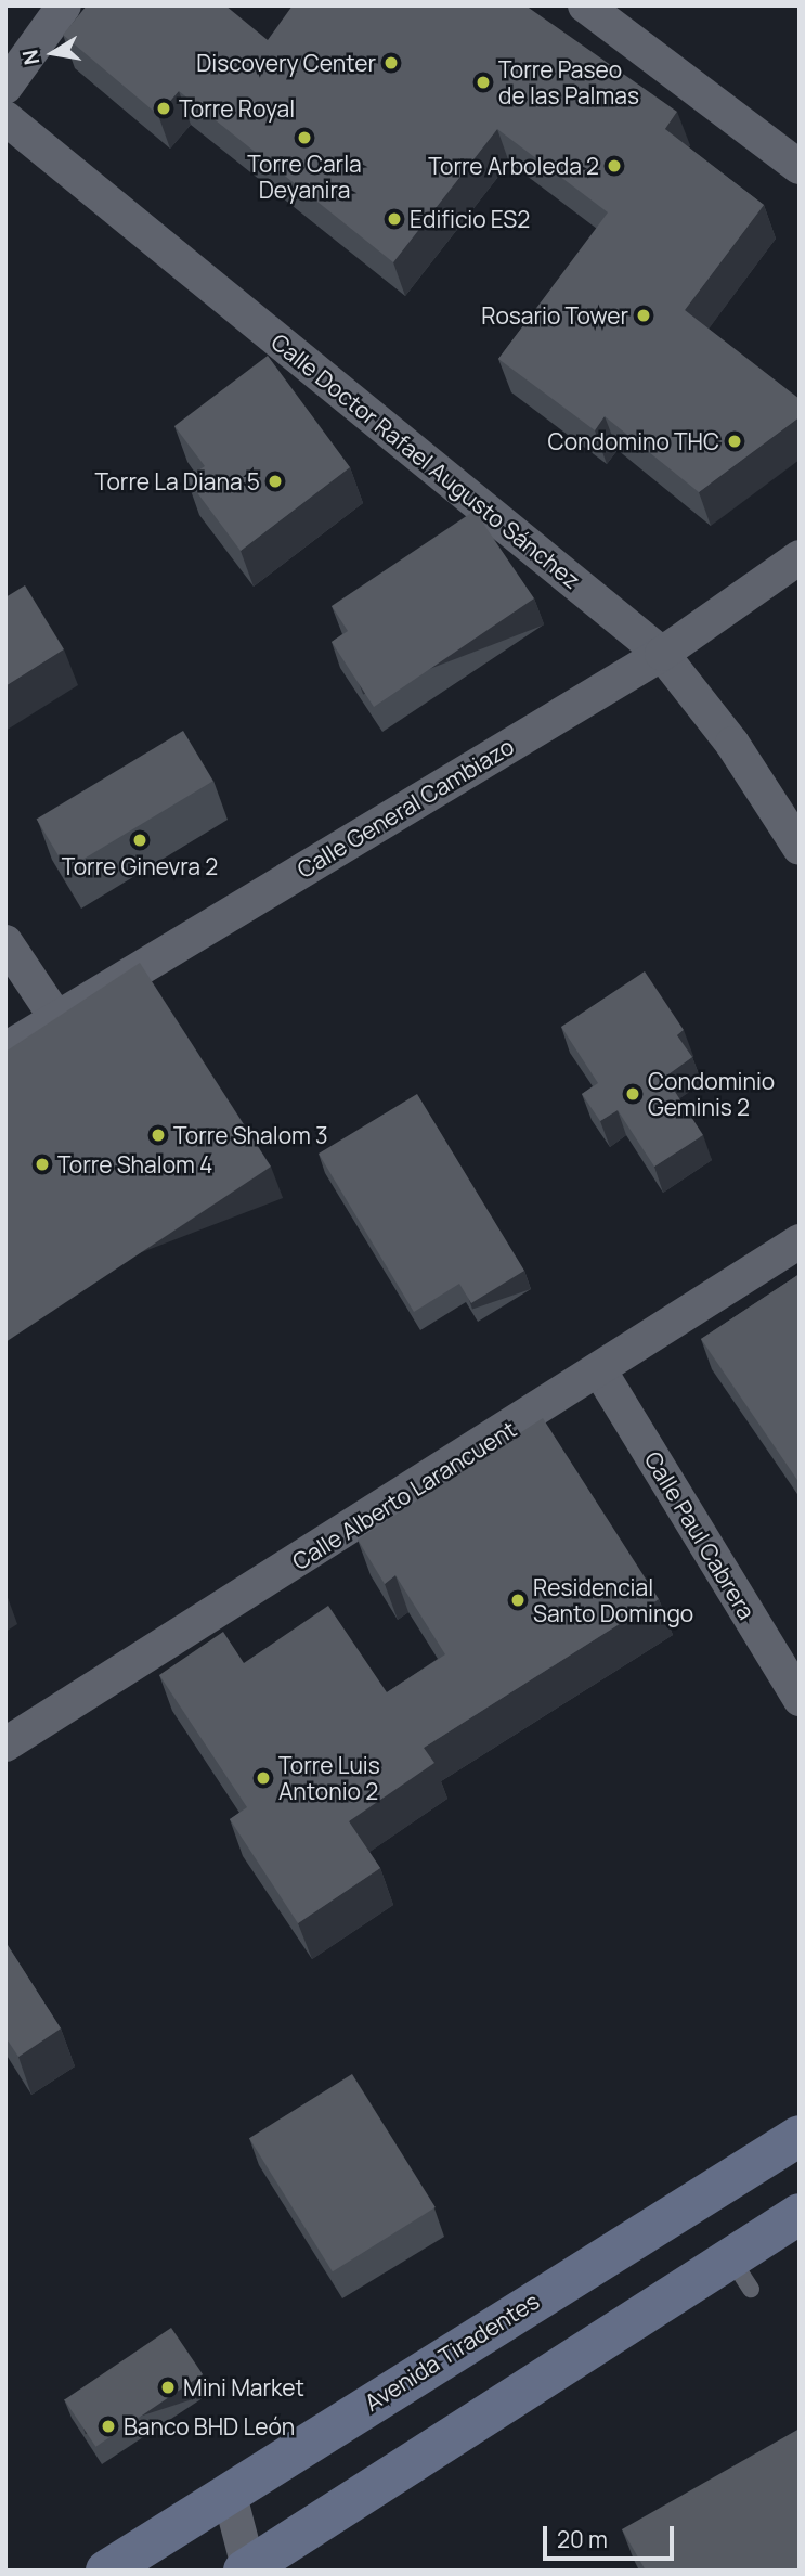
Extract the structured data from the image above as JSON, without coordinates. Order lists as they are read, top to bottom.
{
  "streets": {
    "main road": ["Avenida Tiradentes"],
    "street": [
      "Calle Doctor Rafael Augusto Sánchez",
      "Calle General Cambiazo",
      "Calle Alberto Larancuent",
      "Calle Paul Cabrera"
    ]
  },
  "crossings": [
    ["Calle Doctor Rafael Augusto Sánchez", "Calle General Cambiazo"],
    ["Calle Alberto Larancuent", "Calle Paul Cabrera"]
  ],
  "places": [
    "Discovery Center",
    "Torre Paseo de las Palmas",
    "Torre Royal",
    "Torre Carla Deyanira",
    "Torre Arboleda 2",
    "Edificio ES2",
    "Rosario Tower",
    "Condomino THC",
    "Torre La Diana 5",
    "Torre Ginevra 2",
    "Condominio Geminis 2",
    "Torre Shalom 3",
    "Torre Shalom 4",
    "Residencial Santo Domingo",
    "Torre Luis Antonio 2",
    "Mini Market",
    "Banco BHD León"
  ],
  "scale_bar": "20 m",
  "north": "left"
}
